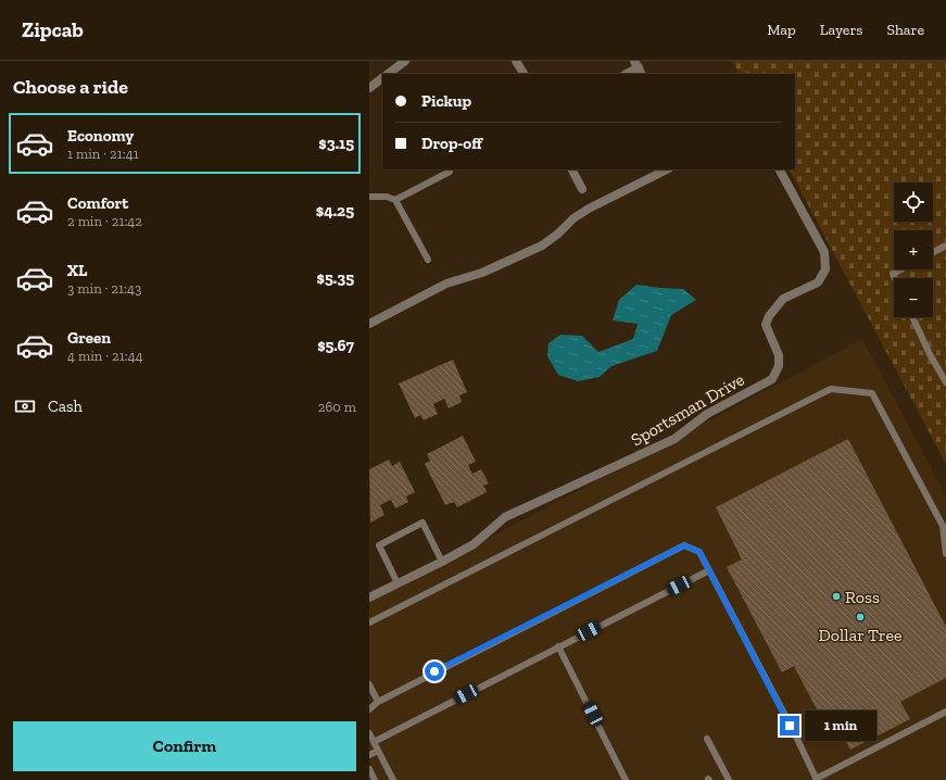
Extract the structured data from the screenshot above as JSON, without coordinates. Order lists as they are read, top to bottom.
{
  "streets": {
    "street": ["Sportsman Drive"]
  },
  "places": ["Ross", "Dollar Tree"],
  "page": {
    "header": "Zipcab",
    "nav": ["Map", "Layers", "Share"],
    "heading": "Choose a ride",
    "banner": ["Pickup", "Drop-off"],
    "list": [
      {
        "name": "Economy",
        "note": "1 min · 21:41",
        "value": "$3.15"
      },
      {
        "name": "Comfort",
        "note": "2 min · 21:42",
        "value": "$4.25"
      },
      {
        "name": "XL",
        "note": "3 min · 21:43",
        "value": "$5.35"
      },
      {
        "name": "Green",
        "note": "4 min · 21:44",
        "value": "$5.67"
      }
    ],
    "map_buttons": ["+", "−"],
    "pay": ["Cash", "260 m"],
    "bubble": "1 min",
    "buttons": "Confirm"
  }
}
